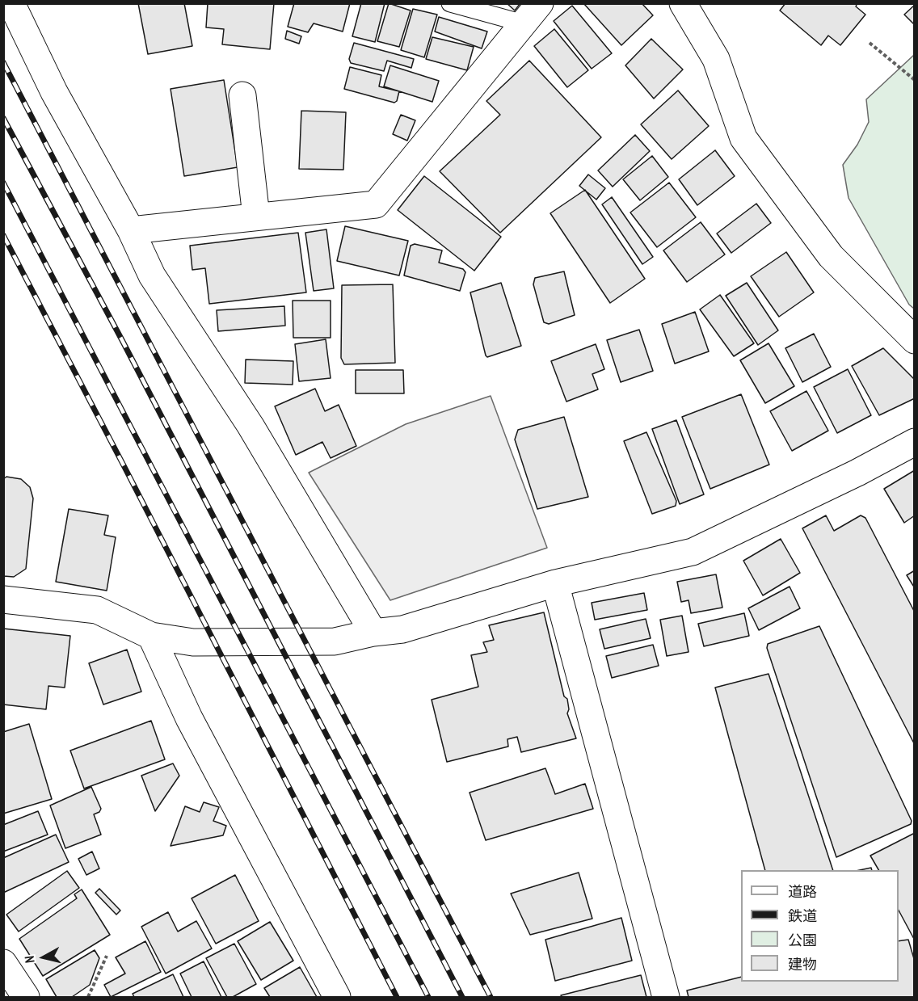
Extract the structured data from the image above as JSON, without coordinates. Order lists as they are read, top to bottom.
{
  "legend": [
    "道路",
    "鉄道",
    "公園",
    "建物"
  ],
  "north": "left"
}
